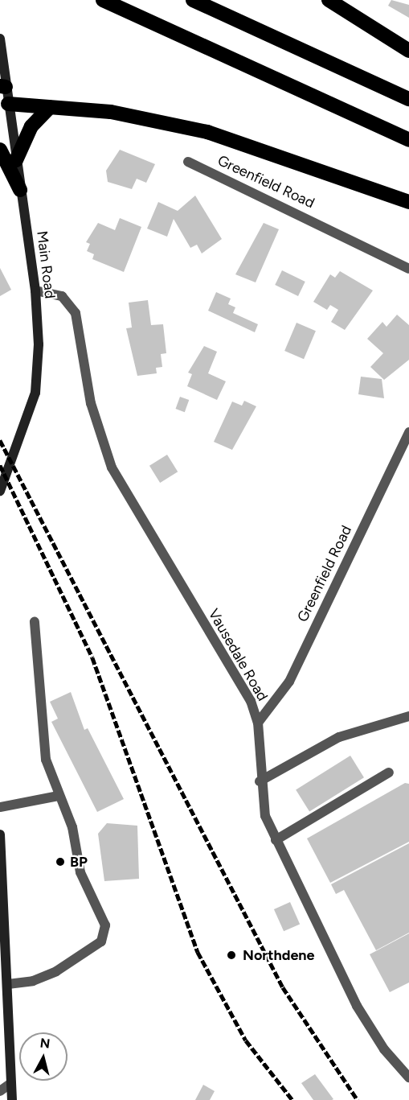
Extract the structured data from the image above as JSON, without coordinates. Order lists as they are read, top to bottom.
{
  "streets": {
    "main road": ["Main Road"],
    "street": ["Greenfield Road", "Vausedale Road"]
  },
  "crossings": [
    ["Greenfield Road", "Vausedale Road"],
    ["Main Road", "Vausedale Road"]
  ],
  "places": ["BP", "Northdene"],
  "north": "top"
}
